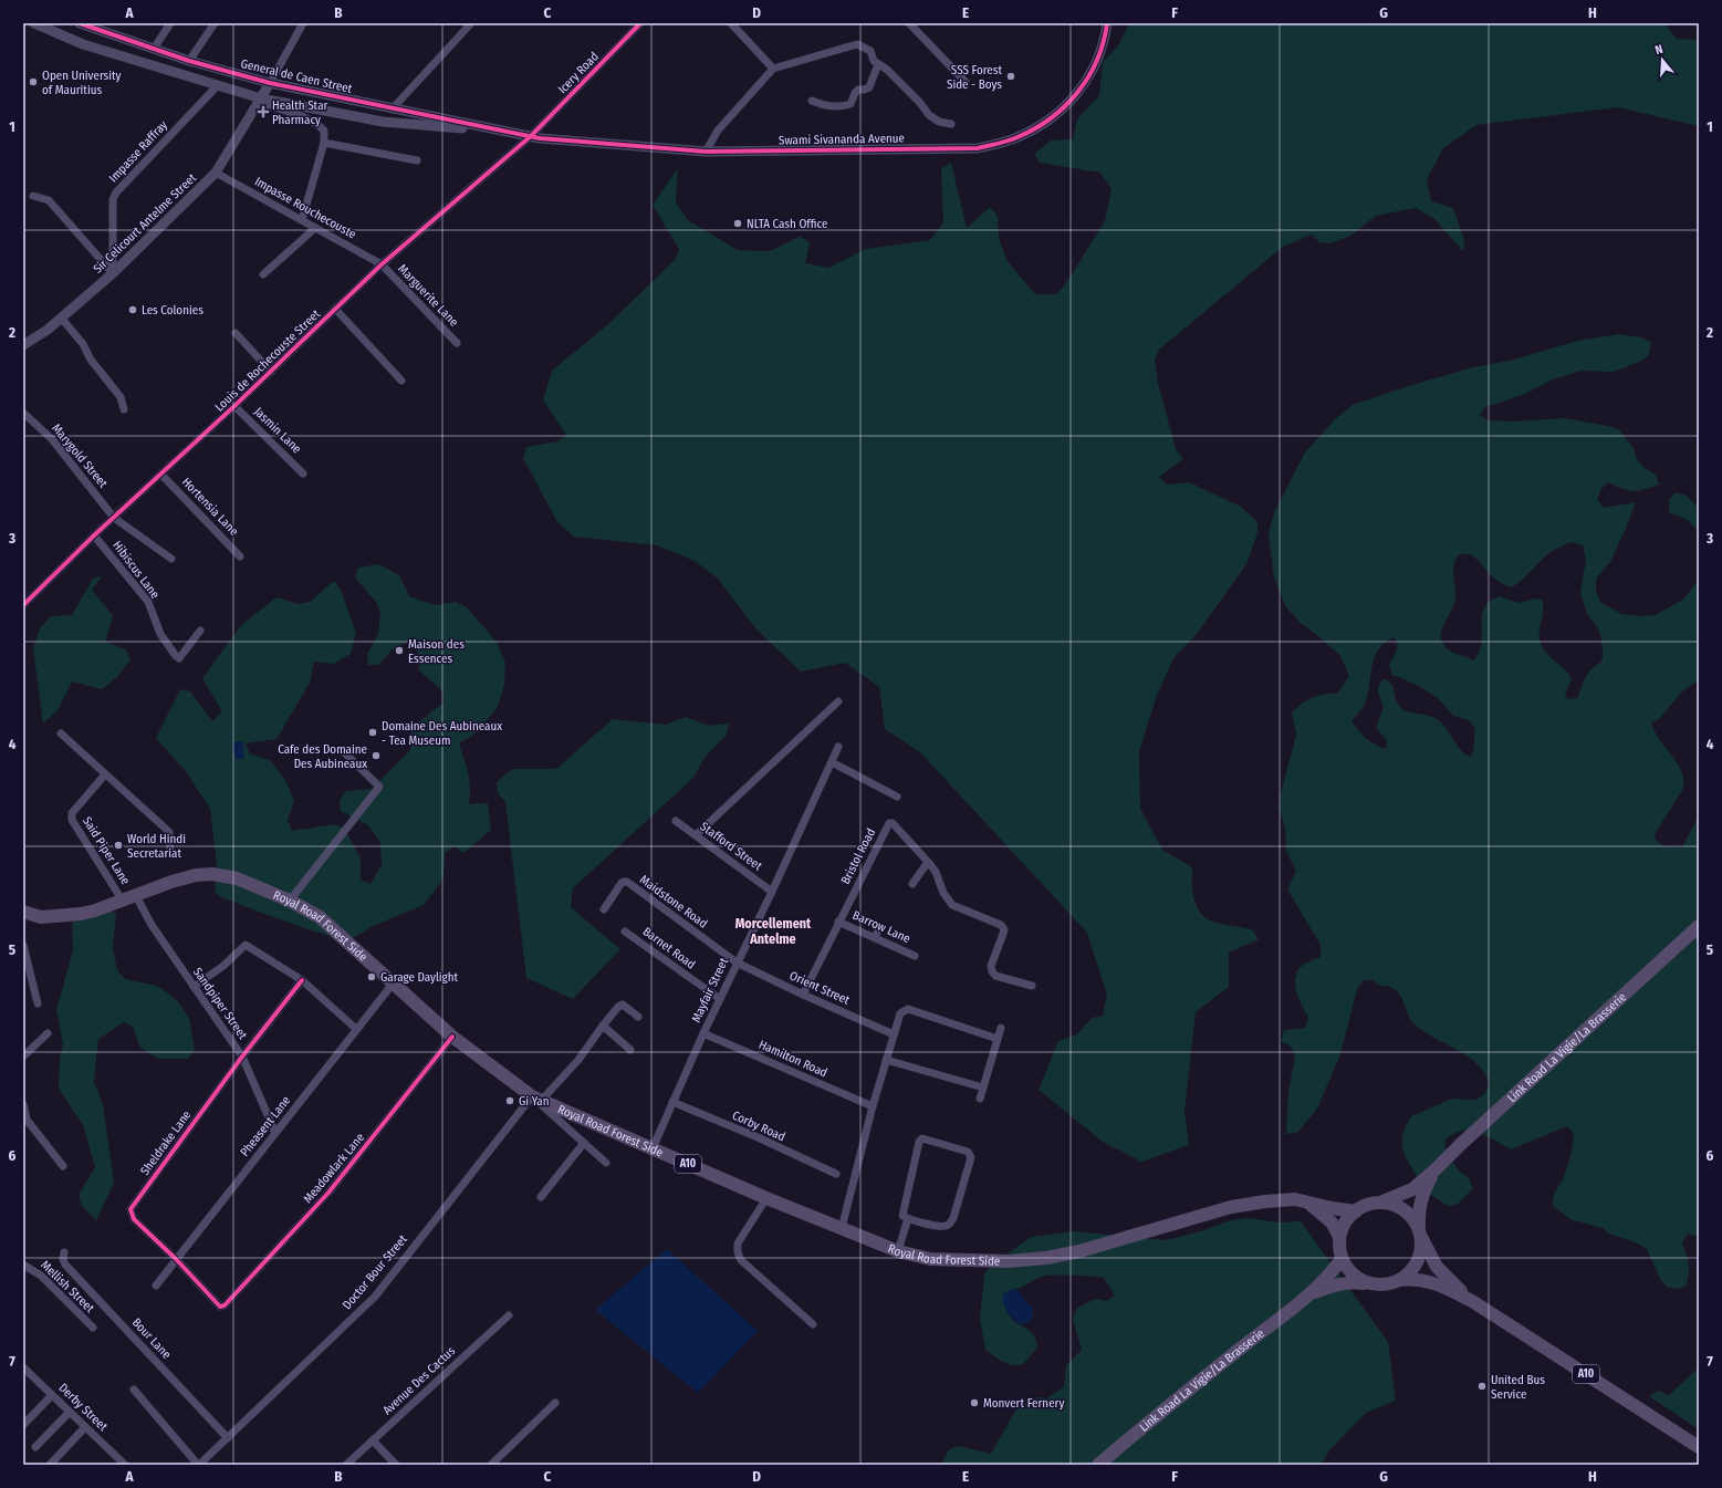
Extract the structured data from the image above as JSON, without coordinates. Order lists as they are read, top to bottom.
{
  "streets": {
    "main road": ["Royal Road Forest Side", "Link Road La Vigie/La Brasserie", "A10"],
    "street": [
      "Icery Road",
      "General de Caen Street",
      "Swami Sivananda Avenue",
      "Impasse Raffray",
      "Impasse Rouchecouste",
      "Sir Celicourt Antelme Street",
      "Marguerite Lane",
      "Louis de Rochecouste Street",
      "Jasmin Lane",
      "Marygold Street",
      "Hortensia Lane",
      "Hibiscus Lane",
      "Stafford Street",
      "Said Piper Lane",
      "Bristol Road",
      "Maidstone Road",
      "Barrow Lane",
      "Barnet Road",
      "Orient Street",
      "Mayfair Street",
      "Sandpiper Street",
      "Hamilton Road",
      "Pheasent Lane",
      "Corby Road",
      "Sheldrake Lane",
      "Meadowlark Lane",
      "Doctor Bour Street",
      "Mellish Street",
      "Bour Lane",
      "Avenue Des Cactus",
      "Derby Street"
    ]
  },
  "crossings": [
    ["Icery Road", "Swami Sivananda Avenue"],
    ["Icery Road", "Louis de Rochecouste Street"],
    ["General de Caen Street", "Swami Sivananda Avenue"],
    ["General de Caen Street", "Sir Celicourt Antelme Street"],
    ["Swami Sivananda Avenue", "Louis de Rochecouste Street"],
    ["Impasse Raffray", "Sir Celicourt Antelme Street"],
    ["Impasse Rouchecouste", "Sir Celicourt Antelme Street"],
    ["Impasse Rouchecouste", "Marguerite Lane"],
    ["Impasse Rouchecouste", "Louis de Rochecouste Street"],
    ["Marguerite Lane", "Louis de Rochecouste Street"],
    ["Louis de Rochecouste Street", "Jasmin Lane"],
    ["Louis de Rochecouste Street", "Marygold Street"],
    ["Louis de Rochecouste Street", "Hortensia Lane"],
    ["Louis de Rochecouste Street", "Hibiscus Lane"],
    ["Stafford Street", "Mayfair Street"],
    ["Said Piper Lane", "Royal Road Forest Side"],
    ["Bristol Road", "Barrow Lane"],
    ["Bristol Road", "Orient Street"],
    ["Maidstone Road", "Orient Street"],
    ["Maidstone Road", "Mayfair Street"],
    ["Royal Road Forest Side", "Mayfair Street"],
    ["Royal Road Forest Side", "Sandpiper Street"],
    ["Royal Road Forest Side", "Pheasent Lane"],
    ["Royal Road Forest Side", "Meadowlark Lane"],
    ["Royal Road Forest Side", "Doctor Bour Street"],
    ["Barnet Road", "Mayfair Street"],
    ["Orient Street", "Mayfair Street"],
    ["Mayfair Street", "Hamilton Road"],
    ["Mayfair Street", "Corby Road"],
    ["Sandpiper Street", "Pheasent Lane"],
    ["Sandpiper Street", "Sheldrake Lane"],
    ["Pheasent Lane", "Sheldrake Lane"],
    ["Sheldrake Lane", "Meadowlark Lane"],
    ["Doctor Bour Street", "Bour Lane"]
  ],
  "districts": ["Morcellement Antelme"],
  "places": {
    "other": [
      "SSS Forest Side - Boys",
      "Open University of Mauritius",
      "NLTA Cash Office",
      "Les Colonies",
      "Maison des Essences",
      "Domaine Des Aubineaux - Tea Museum",
      "Cafe des Domaine Des Aubineaux",
      "World Hindi Secretariat",
      "Garage Daylight",
      "Gi Yan",
      "United Bus Service",
      "Monvert Fernery"
    ],
    "health": ["Health Star Pharmacy"]
  },
  "north": "top",
  "grid": {
    "columns": [
      "A",
      "B",
      "C",
      "D",
      "E",
      "F",
      "G",
      "H"
    ],
    "rows": [
      "1",
      "2",
      "3",
      "4",
      "5",
      "6",
      "7"
    ]
  }
}
